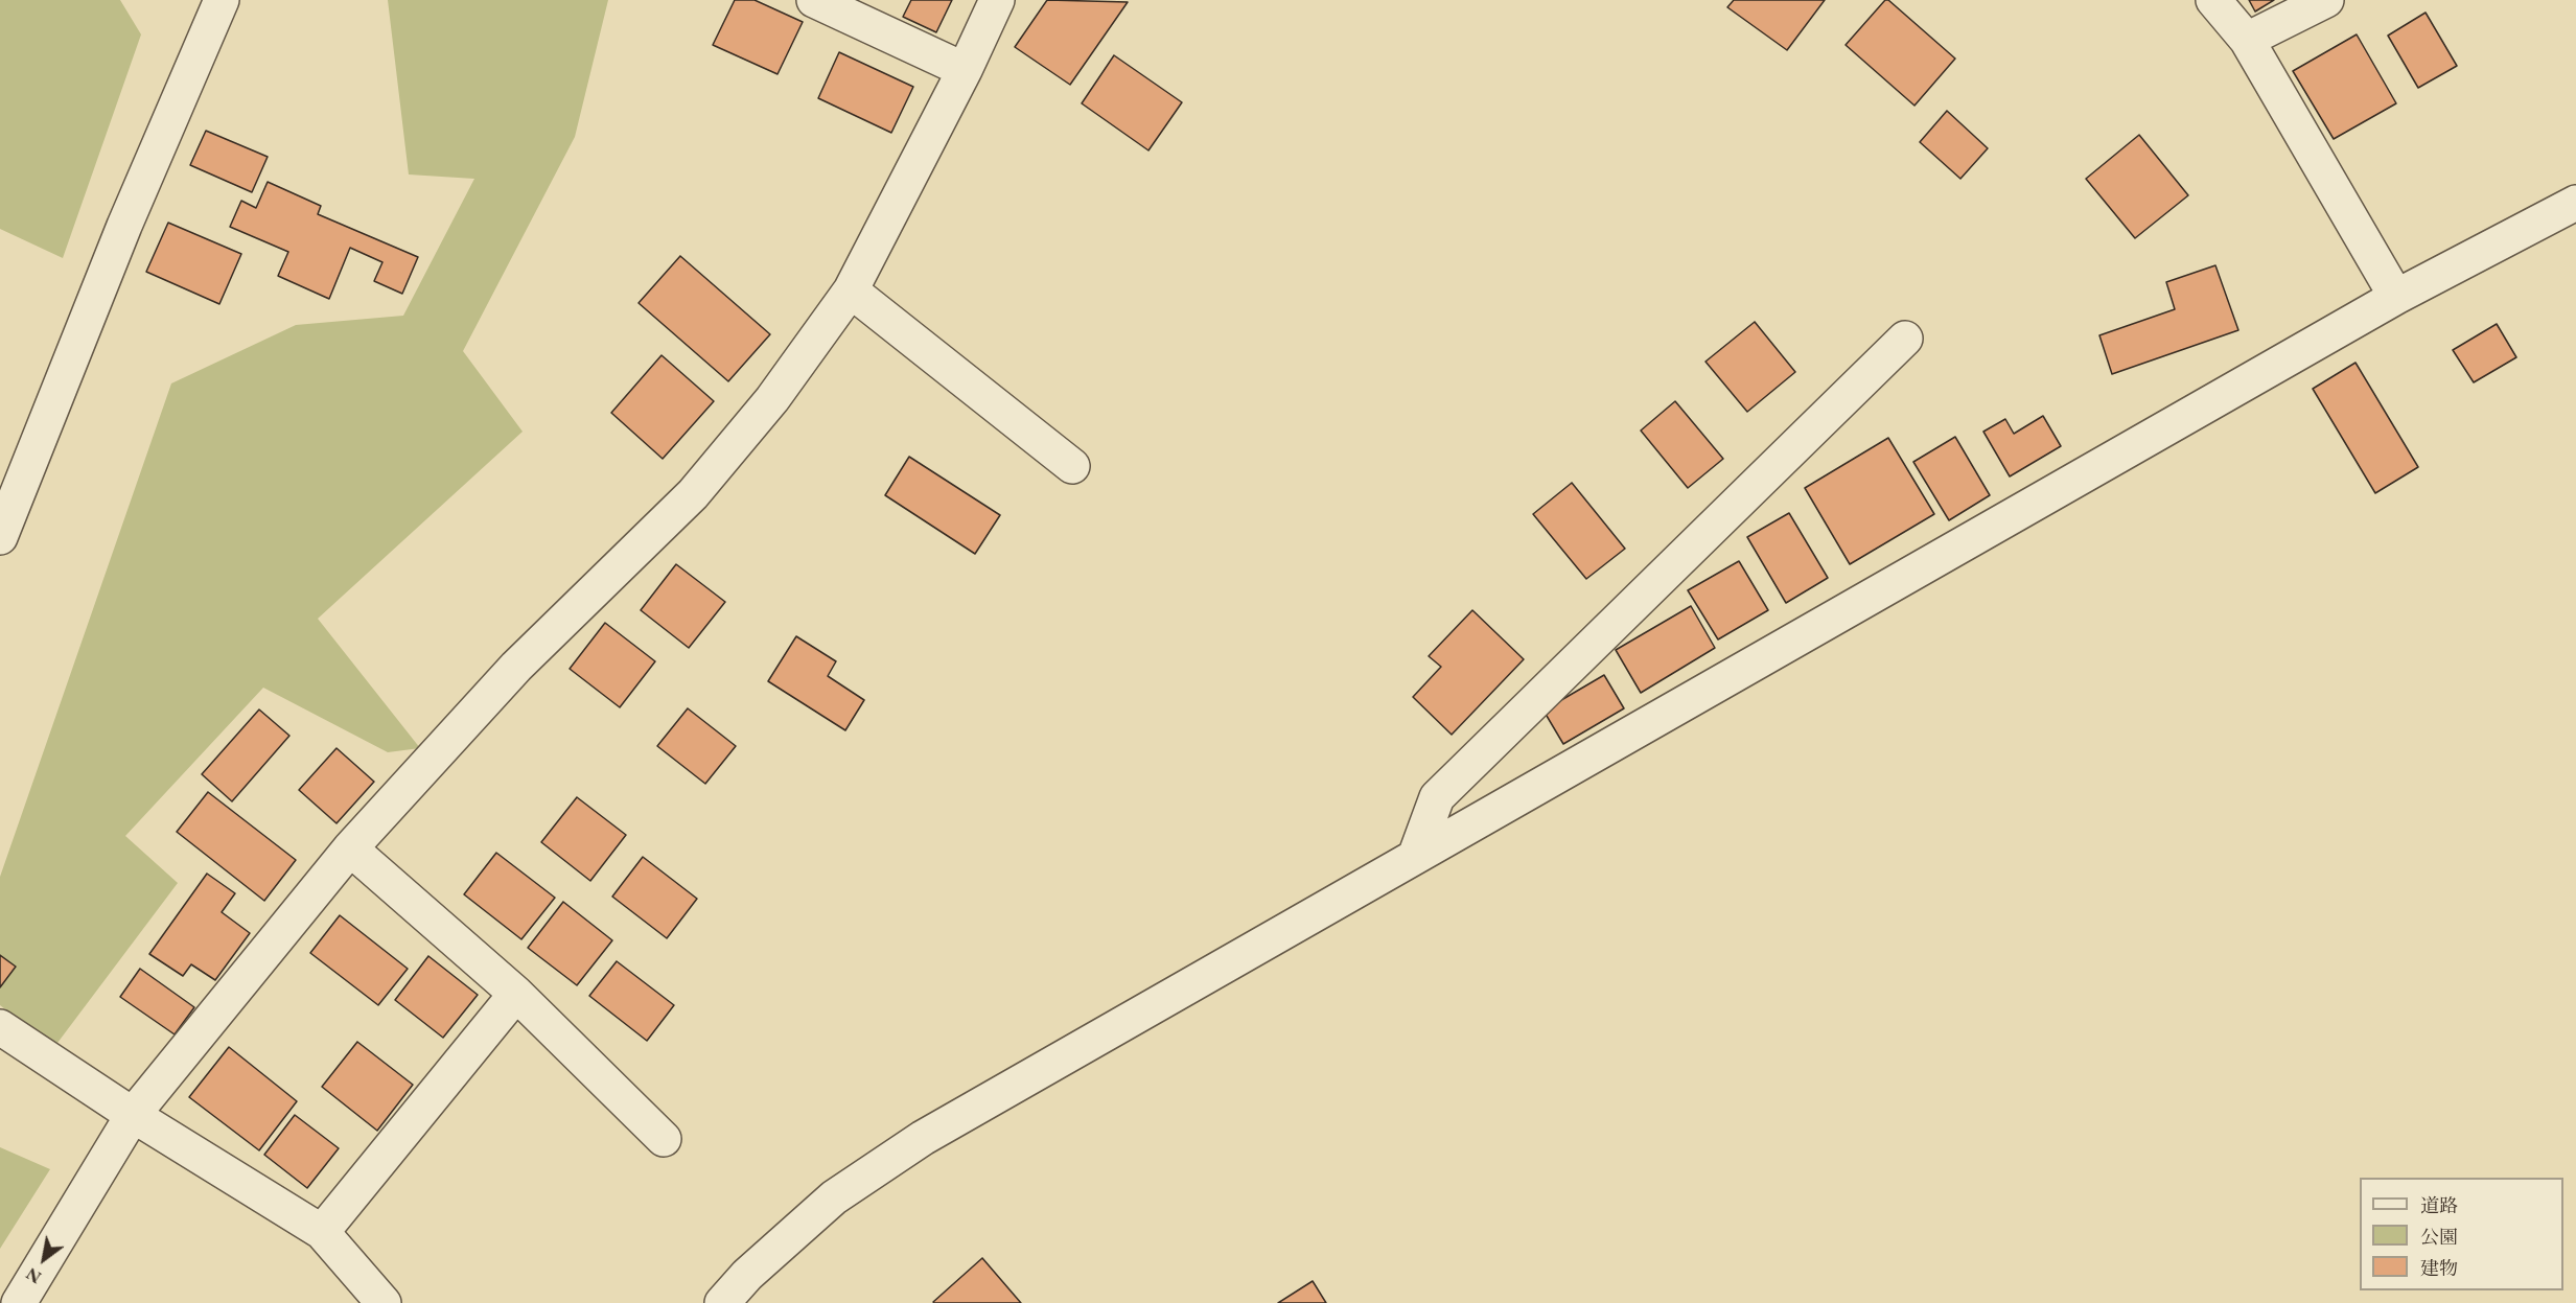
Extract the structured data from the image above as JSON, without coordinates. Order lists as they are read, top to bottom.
{
  "legend": ["道路", "公園", "建物"],
  "north": "bottom left"
}
